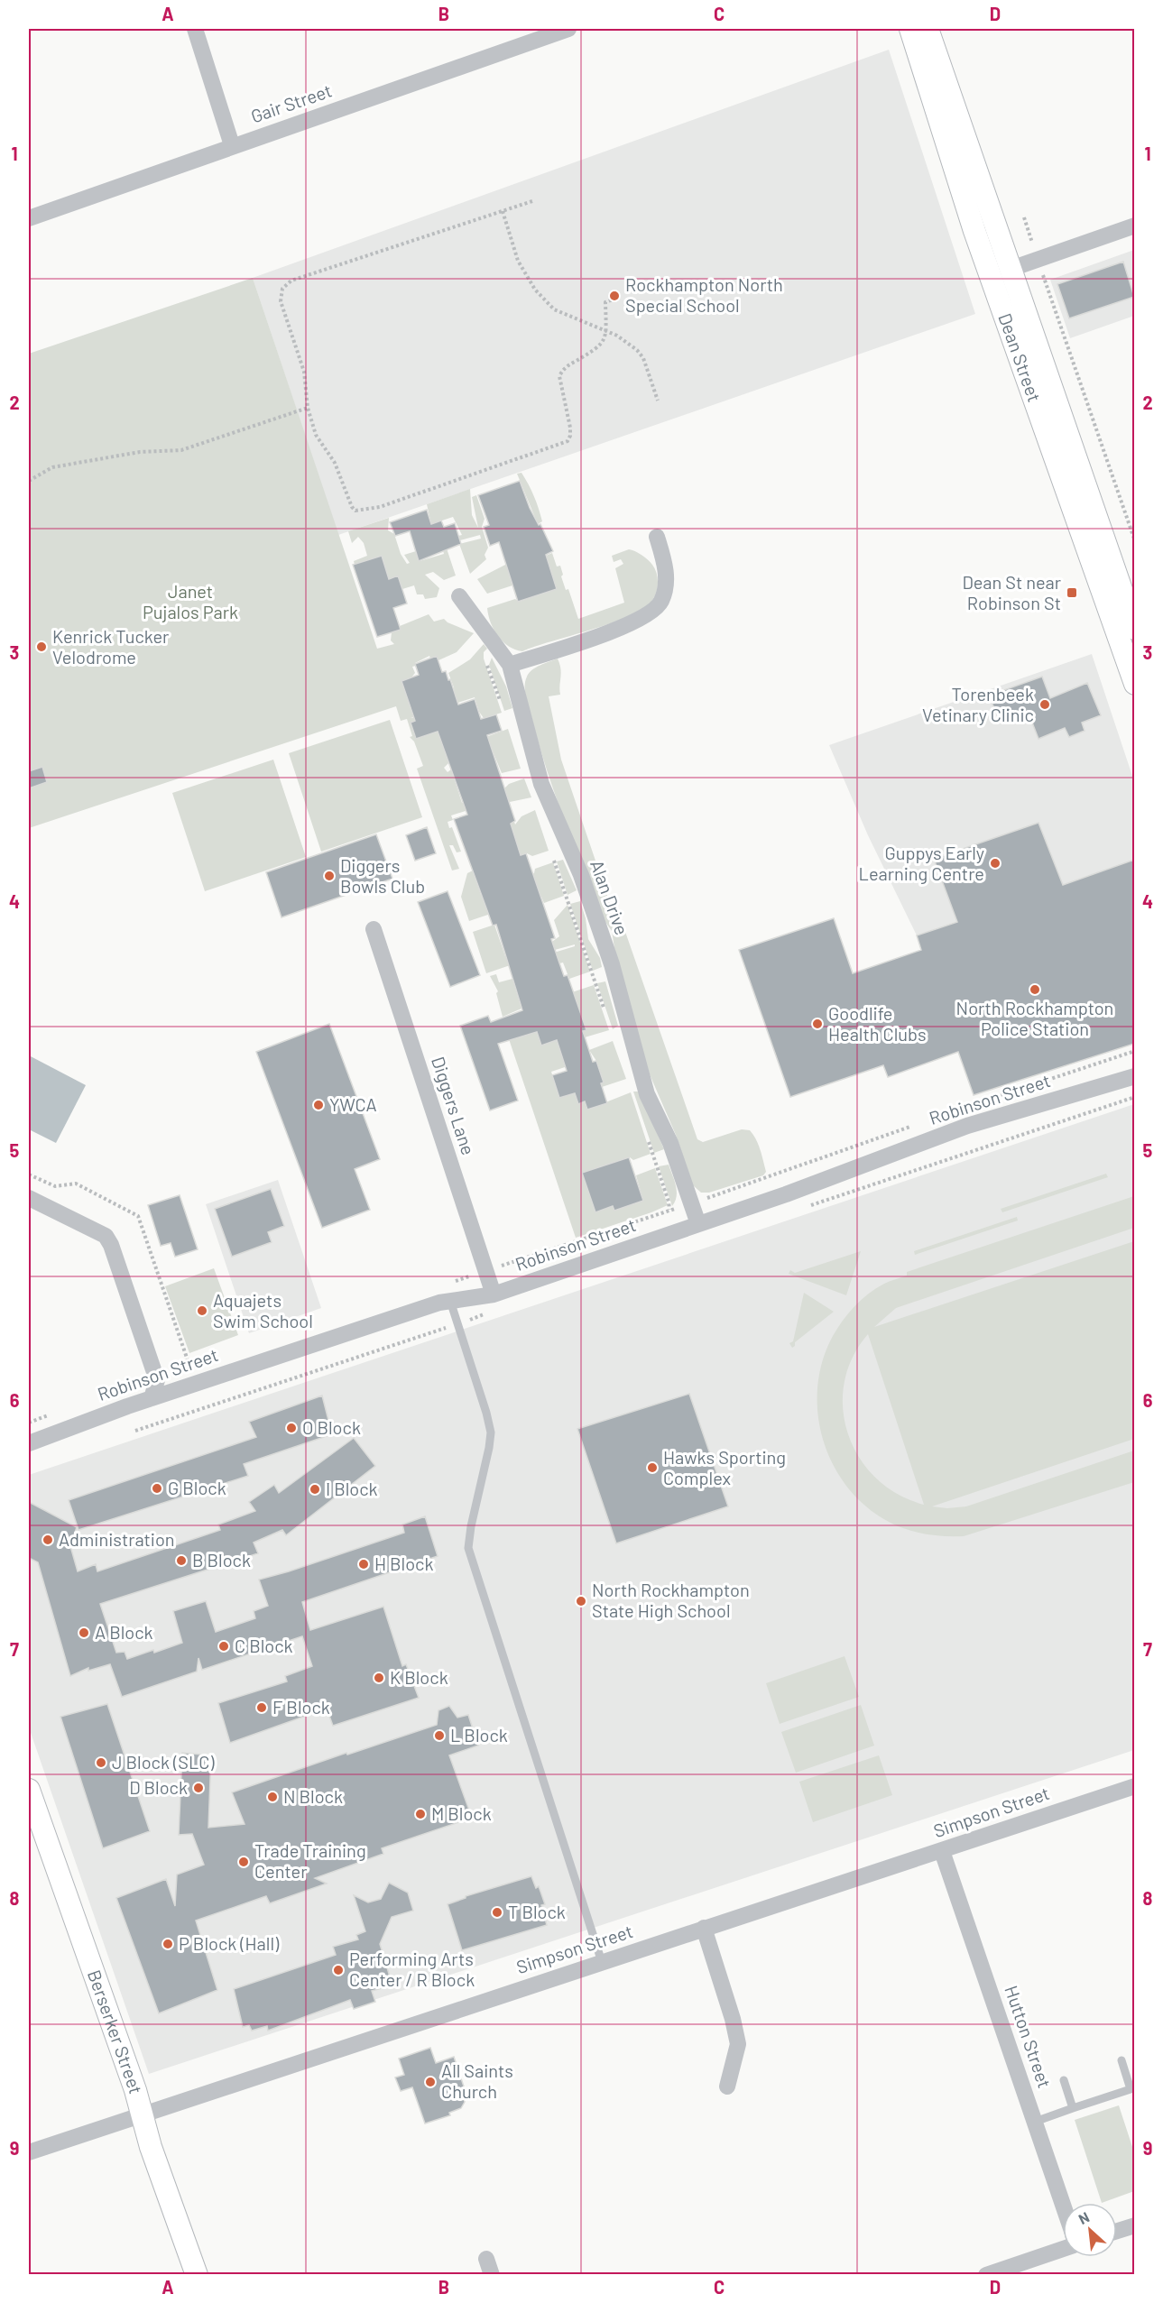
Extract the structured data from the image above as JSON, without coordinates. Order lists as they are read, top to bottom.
{
  "streets": {
    "main road": ["Dean Street", "Berserker Street"],
    "street": [
      "Gair Street",
      "Alan Drive",
      "Robinson Street",
      "Diggers Lane",
      "Simpson Street",
      "Hutton Street"
    ]
  },
  "crossings": [
    ["Alan Drive", "Robinson Street"],
    ["Robinson Street", "Diggers Lane"],
    ["Simpson Street", "Berserker Street"],
    ["Simpson Street", "Hutton Street"]
  ],
  "parks": ["Janet Pujalos Park"],
  "places": {
    "other": [
      "Rockhampton North Special School",
      "Kenrick Tucker Velodrome",
      "Torenbeek Vetinary Clinic",
      "Guppys Early Learning Centre",
      "Diggers Bowls Club",
      "North Rockhampton Police Station",
      "Goodlife Health Clubs",
      "YWCA",
      "Aquajets Swim School",
      "O Block",
      "Hawks Sporting Complex",
      "G Block",
      "I Block",
      "Administration",
      "B Block",
      "H Block",
      "North Rockhampton State High School",
      "A Block",
      "C Block",
      "K Block",
      "F Block",
      "L Block",
      "J Block (SLC)",
      "D Block",
      "N Block",
      "M Block",
      "Trade Training Center",
      "T Block",
      "P Block (Hall)",
      "Performing Arts Center / R Block",
      "All Saints Church"
    ],
    "transit": ["Dean St near Robinson St"]
  },
  "north": "top left",
  "grid": {
    "columns": [
      "A",
      "B",
      "C",
      "D"
    ],
    "rows": [
      "1",
      "2",
      "3",
      "4",
      "5",
      "6",
      "7",
      "8",
      "9"
    ]
  }
}
